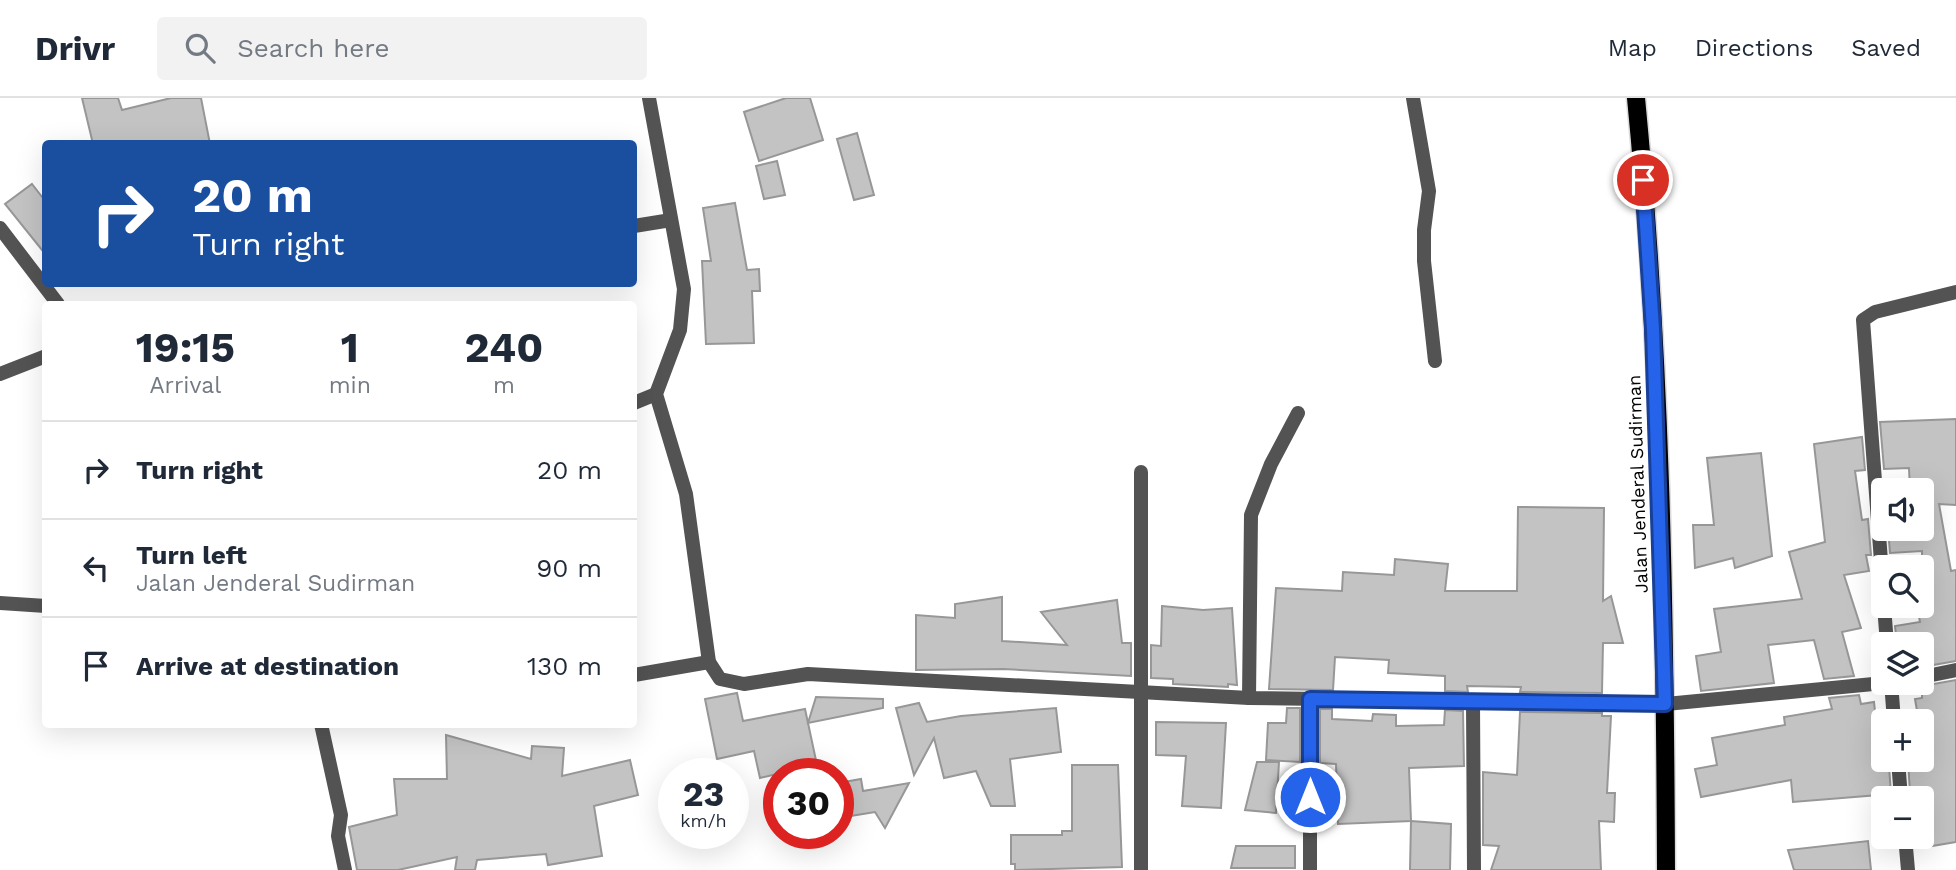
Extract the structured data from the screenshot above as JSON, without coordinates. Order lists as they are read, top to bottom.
{
  "streets": {
    "main road": ["Jalan Jenderal Sudirman"]
  },
  "page": {
    "header": "Drivr",
    "search": "Search here",
    "nav": ["Map", "Directions", "Saved"],
    "turn": ["20 m", "Turn right"],
    "eta": [
      "19:15",
      "Arrival",
      "1",
      "min",
      "240",
      "m"
    ],
    "list": [
      {
        "name": "Turn right",
        "value": "20 m"
      },
      {
        "name": "Turn left",
        "note": "Jalan Jenderal Sudirman",
        "value": "90 m"
      },
      {
        "name": "Arrive at destination",
        "value": "130 m"
      }
    ],
    "map_buttons": ["+", "−"],
    "speed": "23 km/h",
    "limit": "30"
  }
}
